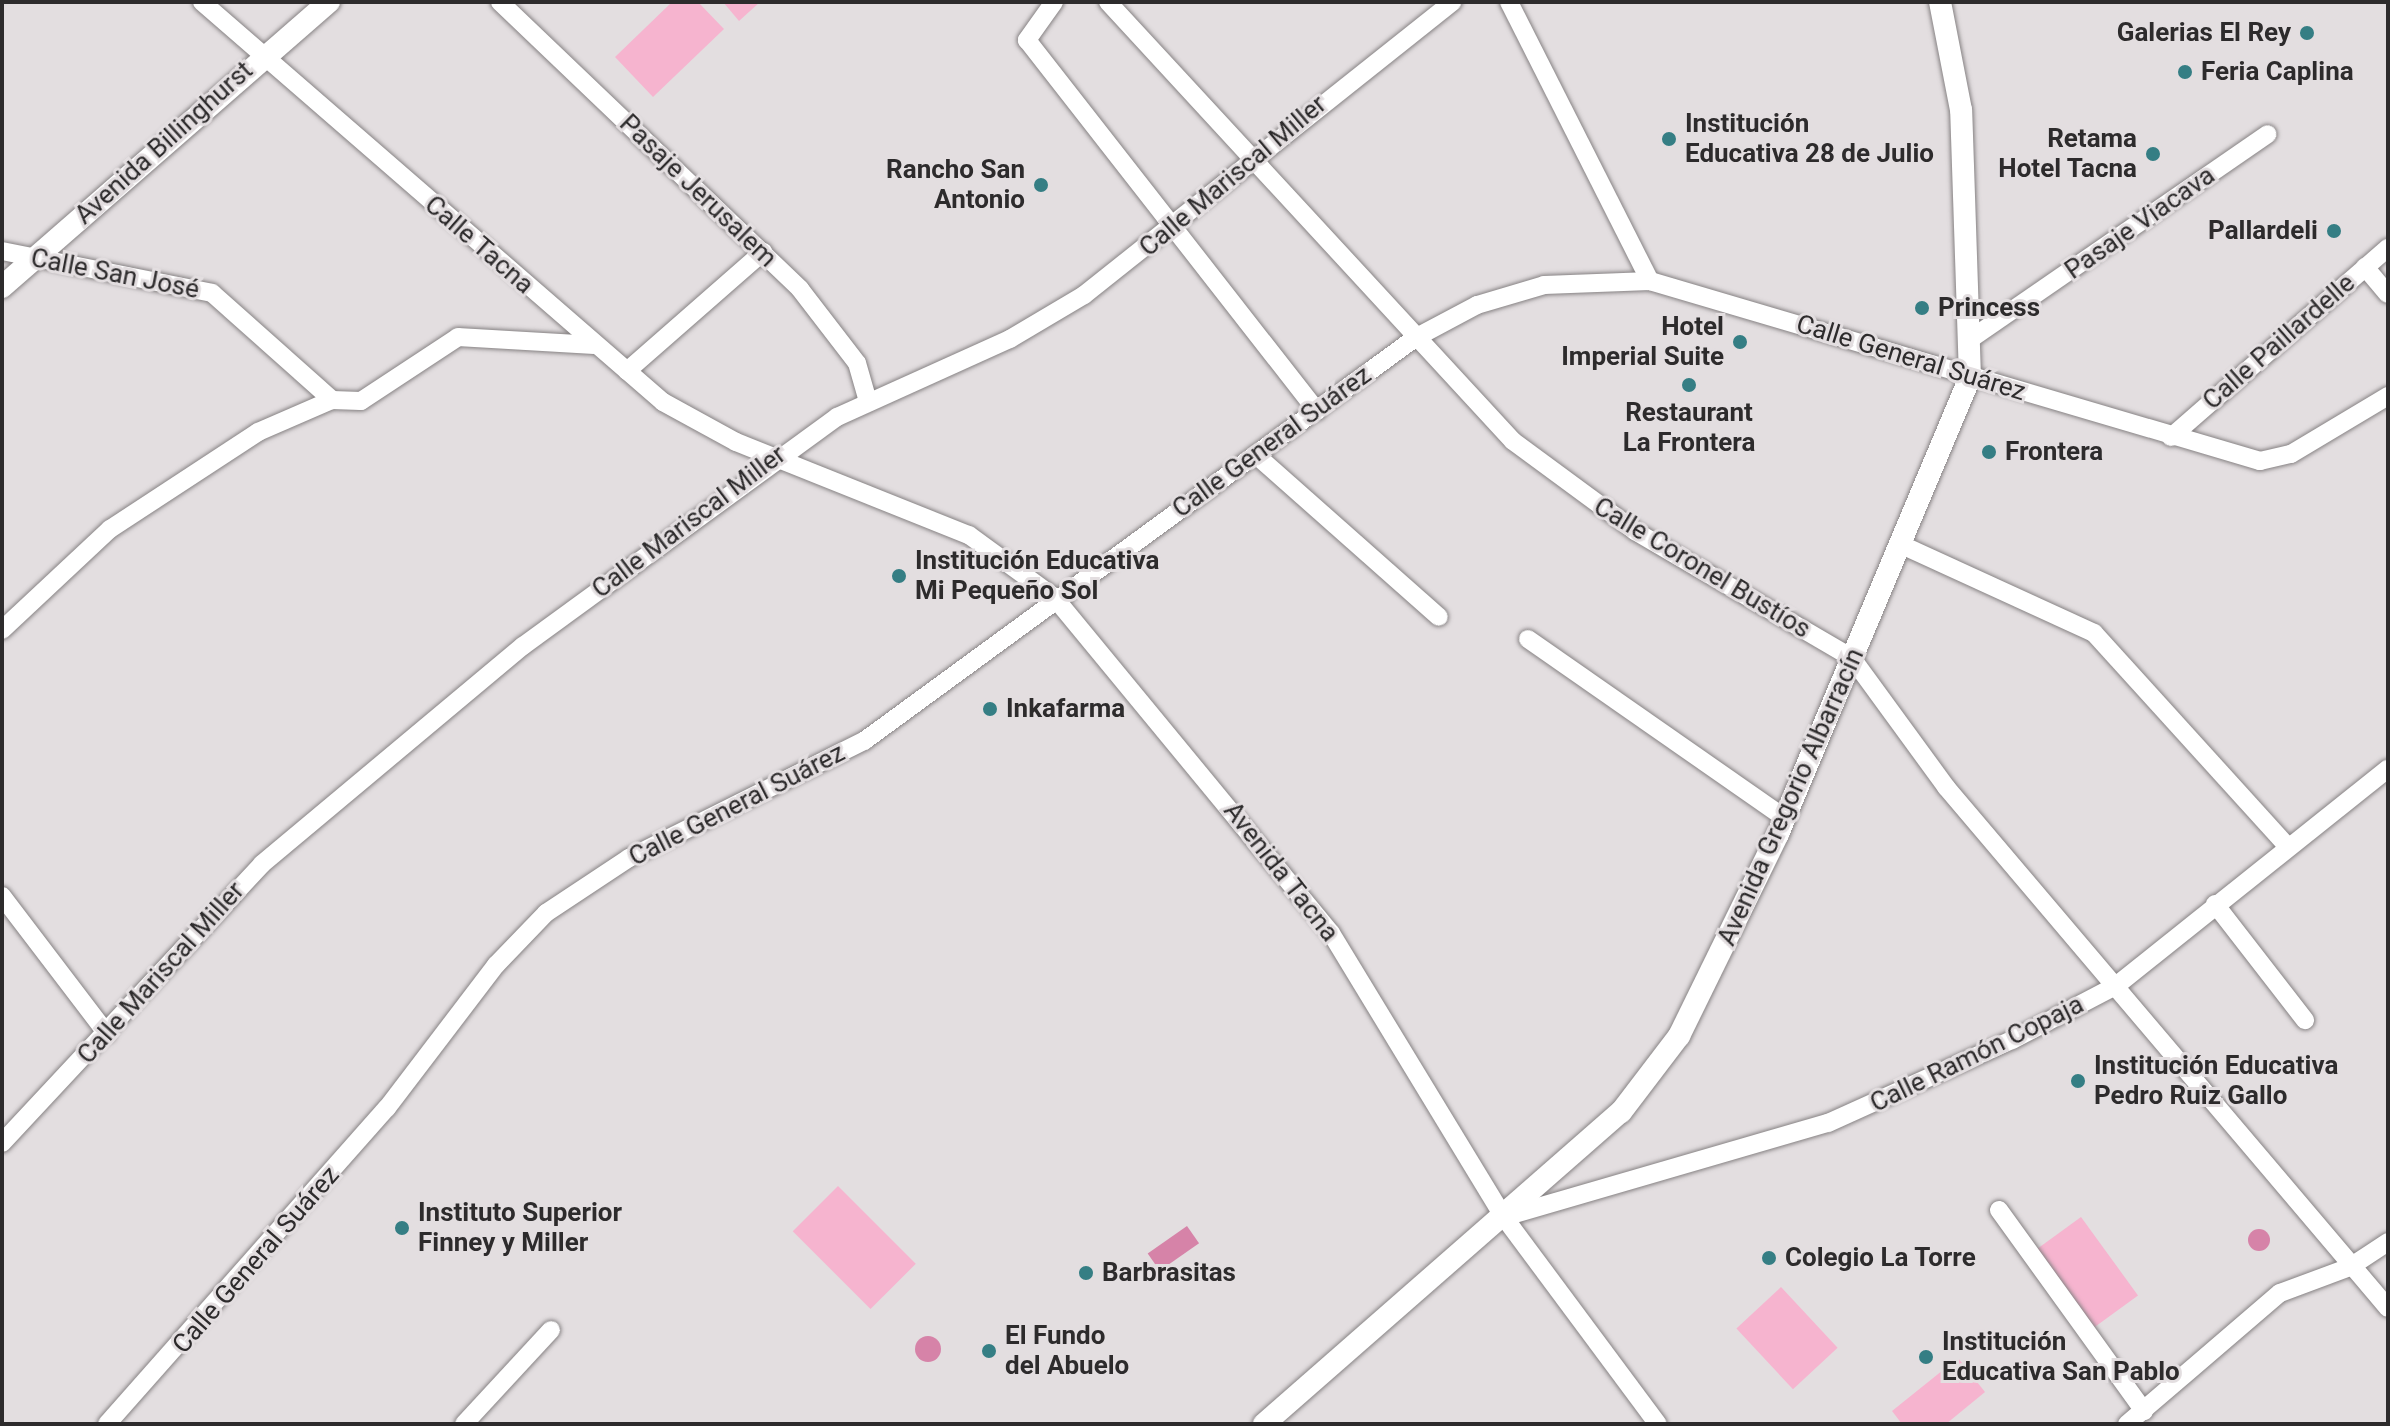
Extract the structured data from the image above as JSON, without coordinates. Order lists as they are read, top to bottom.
{
  "streets": {
    "street": [
      "Avenida Billinghurst",
      "Calle Mariscal Miller",
      "Pasaje Jerusalem",
      "Pasaje Viacava",
      "Calle Tacna",
      "Calle San José",
      "Calle Paillardelle",
      "Calle General Suárez",
      "Calle Coronel Bustíos",
      "Avenida Gregorio Albarracín",
      "Avenida Tacna",
      "Calle Ramón Copaja"
    ]
  },
  "crossings": [
    ["Avenida Billinghurst", "Calle Tacna"],
    ["Avenida Billinghurst", "Calle San José"],
    ["Calle Mariscal Miller", "Pasaje Jerusalem"],
    ["Calle Mariscal Miller", "Calle Tacna"],
    ["Calle Mariscal Miller", "Calle Coronel Bustíos"],
    ["Calle Mariscal Miller", "Avenida Tacna"],
    ["Pasaje Viacava", "Avenida Gregorio Albarracín"],
    ["Calle Tacna", "Avenida Tacna"],
    ["Calle Paillardelle", "Calle General Suárez"],
    ["Calle General Suárez", "Calle Coronel Bustíos"],
    ["Calle General Suárez", "Avenida Gregorio Albarracín"],
    ["Calle General Suárez", "Avenida Tacna"],
    ["Calle Coronel Bustíos", "Avenida Gregorio Albarracín"],
    ["Calle Coronel Bustíos", "Calle Ramón Copaja"],
    ["Avenida Gregorio Albarracín", "Avenida Tacna"],
    ["Avenida Gregorio Albarracín", "Calle Ramón Copaja"],
    ["Avenida Tacna", "Calle Ramón Copaja"]
  ],
  "places": [
    "Galerias El Rey",
    "Feria Caplina",
    "Institución Educativa 28 de Julio",
    "Retama Hotel Tacna",
    "Rancho San Antonio",
    "Pallardeli",
    "Princess",
    "Hotel Imperial Suite",
    "Restaurant La Frontera",
    "Frontera",
    "Institución Educativa Mi Pequeño Sol",
    "Inkafarma",
    "Institución Educativa Pedro Ruiz Gallo",
    "Instituto Superior Finney y Miller",
    "Colegio La Torre",
    "Barbrasitas",
    "El Fundo del Abuelo",
    "Institución Educativa San Pablo"
  ]
}
